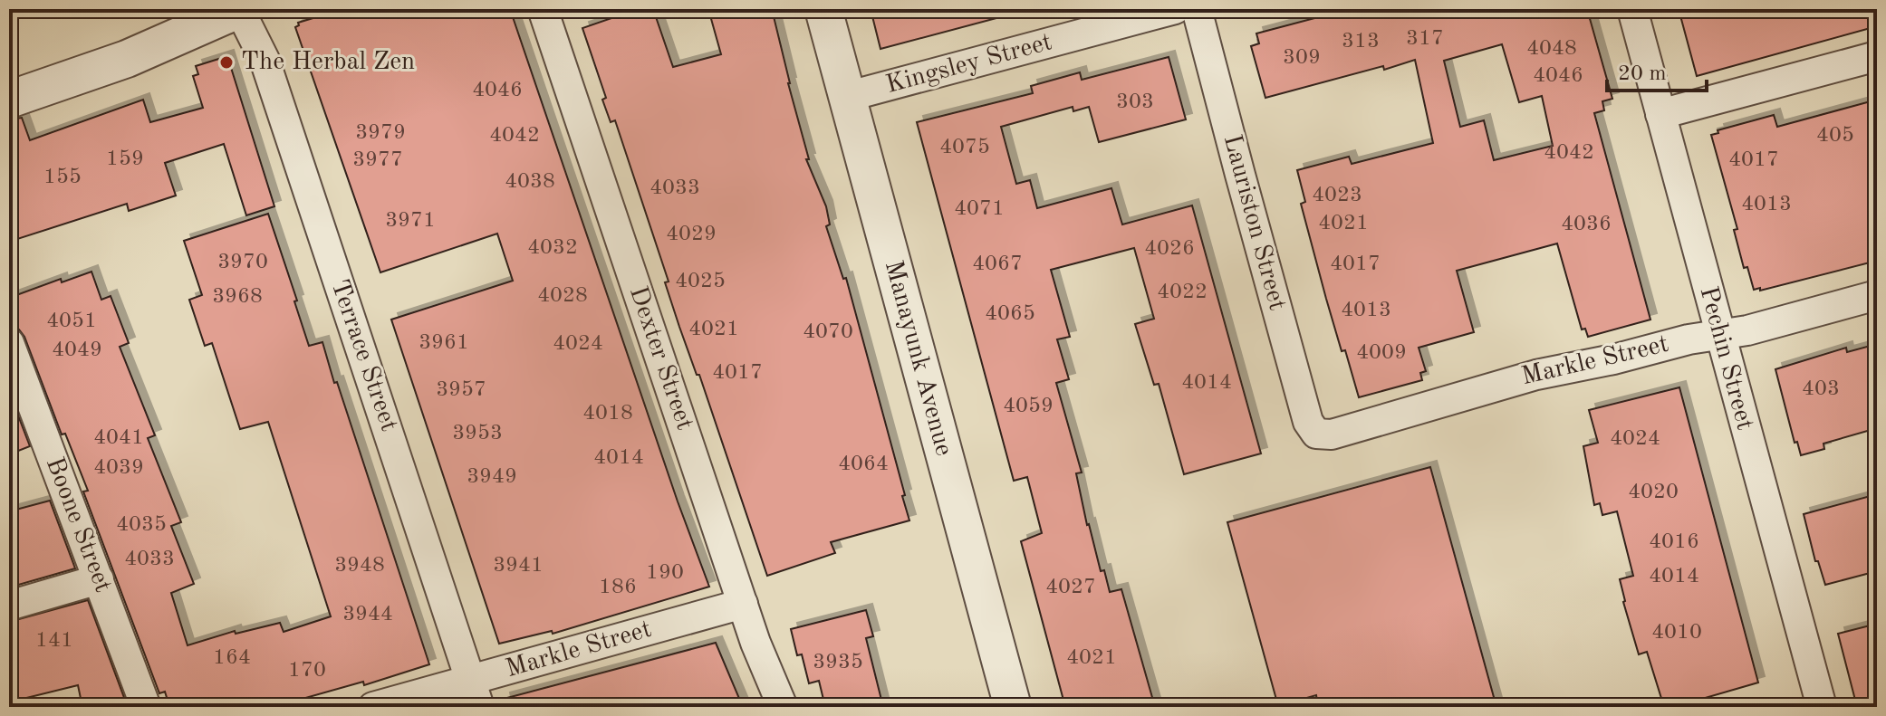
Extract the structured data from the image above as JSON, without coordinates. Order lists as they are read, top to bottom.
{
  "streets": {
    "street": [
      "Kingsley Street",
      "Lauriston Street",
      "Terrace Street",
      "Dexter Street",
      "Manayunk Avenue",
      "Pechin Street",
      "Markle Street",
      "Boone Street"
    ]
  },
  "crossings": [
    ["Kingsley Street", "Manayunk Avenue"],
    ["Lauriston Street", "Markle Street"],
    ["Terrace Street", "Markle Street"],
    ["Dexter Street", "Markle Street"],
    ["Pechin Street", "Markle Street"]
  ],
  "places": ["The Herbal Zen"],
  "house_numbers": [
    "317",
    "313",
    "4048",
    "309",
    "4046",
    "4046",
    "303",
    "3979",
    "4042",
    "405",
    "4075",
    "4042",
    "159",
    "3977",
    "4017",
    "155",
    "4038",
    "4033",
    "4023",
    "4013",
    "4071",
    "3971",
    "4021",
    "4036",
    "4029",
    "4032",
    "4026",
    "3970",
    "4067",
    "4017",
    "4025",
    "4022",
    "4028",
    "3968",
    "4013",
    "4065",
    "4051",
    "4021",
    "4070",
    "3961",
    "4024",
    "4049",
    "4009",
    "4017",
    "4014",
    "403",
    "3957",
    "4059",
    "4018",
    "3953",
    "4041",
    "4024",
    "4014",
    "4064",
    "4039",
    "3949",
    "4020",
    "4035",
    "4016",
    "4033",
    "3948",
    "3941",
    "190",
    "4014",
    "186",
    "4027",
    "3944",
    "4010",
    "141",
    "164",
    "4021",
    "3935",
    "170"
  ],
  "scale_bar": "20 m"
}
